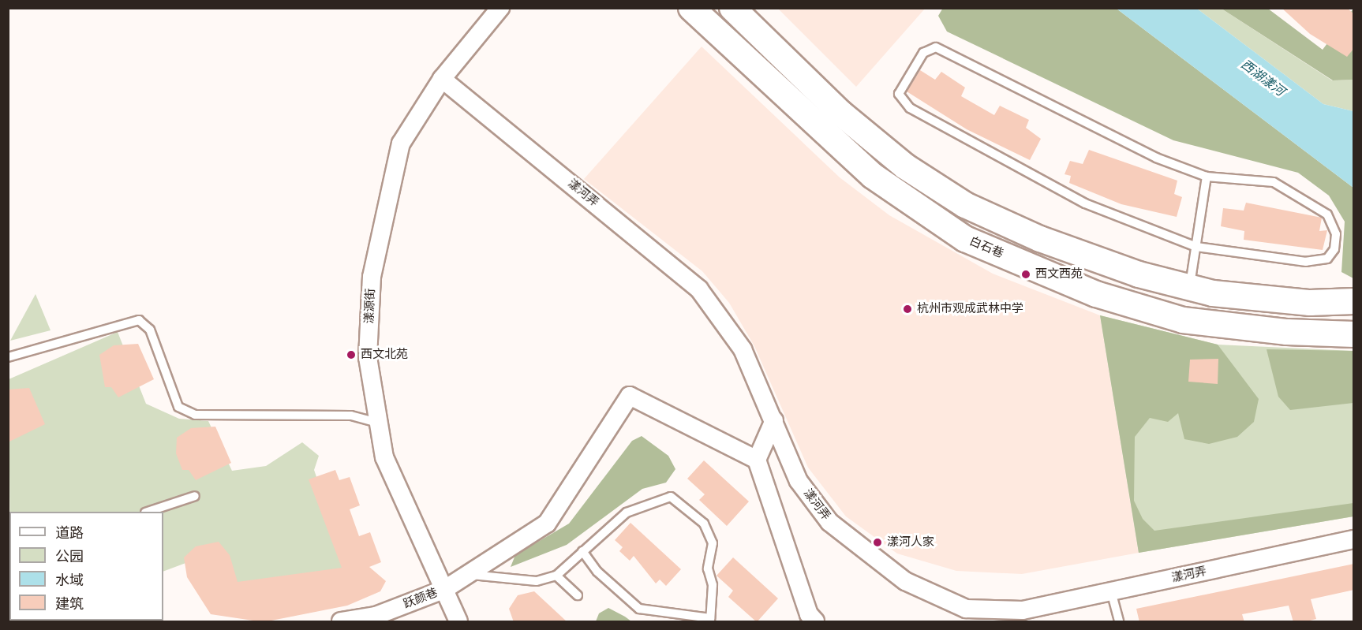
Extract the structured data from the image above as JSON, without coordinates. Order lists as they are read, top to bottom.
{
  "streets": {
    "main road": ["白石巷"],
    "street": ["漾河弄", "漾源街", "跃颜巷"]
  },
  "crossings": [
    ["漾河弄", "漾源街"],
    ["漾源街", "跃颜巷"]
  ],
  "water": ["西湖漾河"],
  "places": [
    "西文西苑",
    "杭州市观成武林中学",
    "西文北苑",
    "漾河人家"
  ],
  "legend": [
    "道路",
    "公园",
    "水域",
    "建筑"
  ]
}
